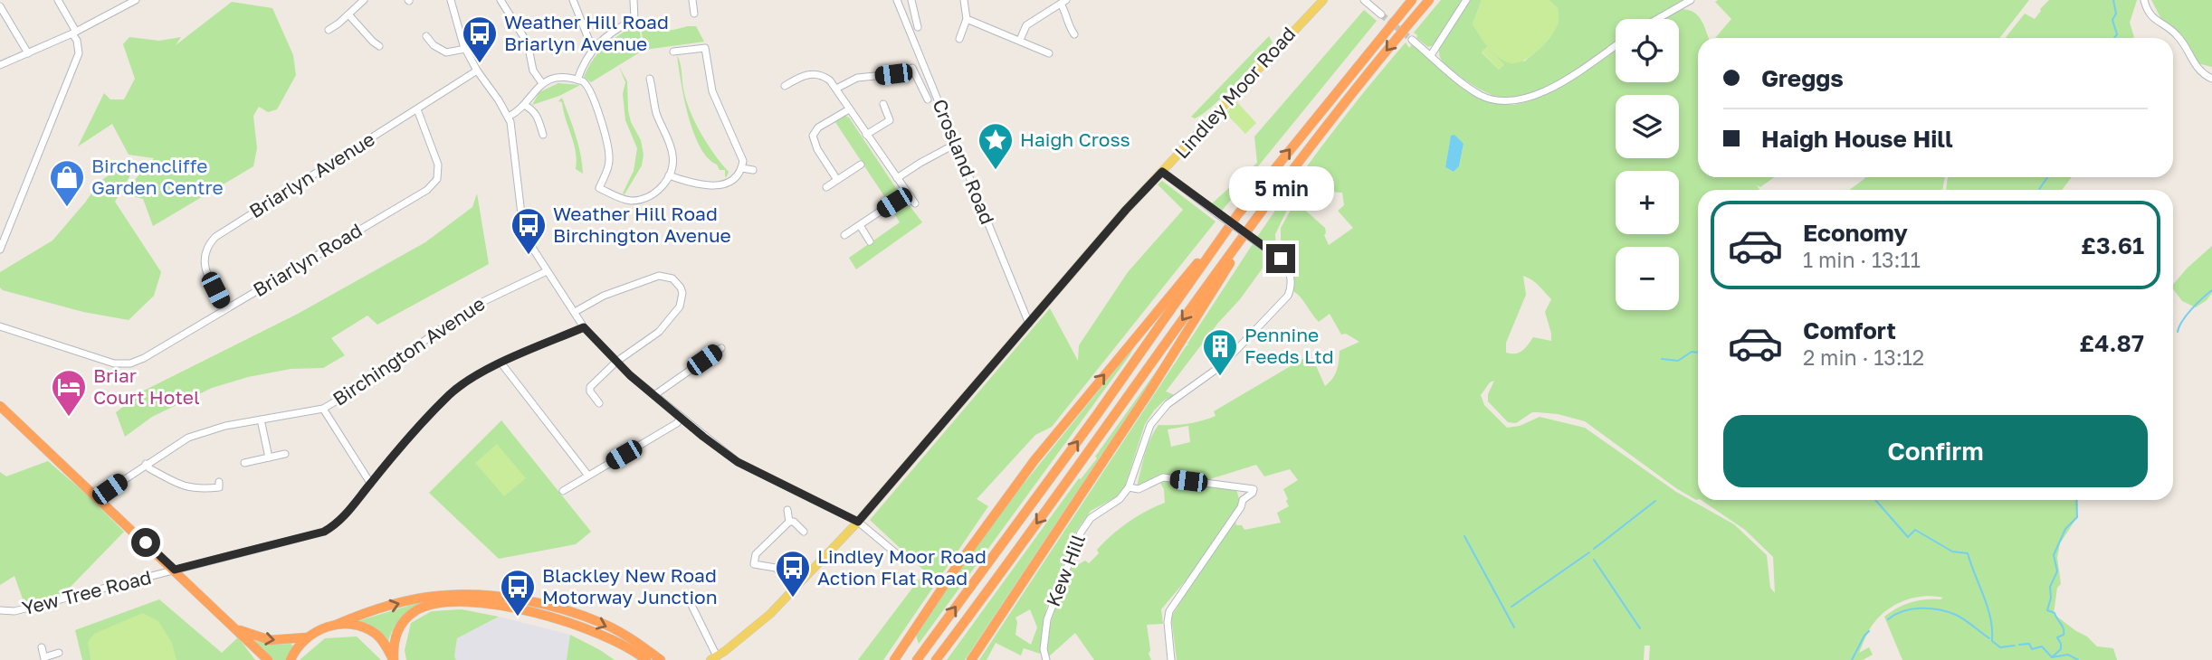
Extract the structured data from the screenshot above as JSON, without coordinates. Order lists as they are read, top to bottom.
{
  "streets": {
    "main road": ["Lindley Moor Road"],
    "street": [
      "Crosland Road",
      "Briarlyn Avenue",
      "Briarlyn Road",
      "Birchington Avenue",
      "Kew Hill",
      "Yew Tree Road"
    ]
  },
  "crossings": [
    ["Lindley Moor Road", "Crosland Road"],
    ["Lindley Moor Road", "Kew Hill"],
    ["Briarlyn Avenue", "Briarlyn Road"]
  ],
  "places": {
    "bus stop": [
      "Weather Hill Road Briarlyn Avenue",
      "Weather Hill Road Birchington Avenue",
      "Lindley Moor Road Action Flat Road",
      "Blackley New Road Motorway Junction"
    ],
    "place": ["Haigh Cross"],
    "shop": ["Birchencliffe Garden Centre"],
    "building": ["Pennine Feeds Ltd"],
    "hotel": ["Briar Court Hotel"]
  },
  "page": {
    "map_buttons": ["+", "−"],
    "banner": ["Greggs", "Haigh House Hill"],
    "bubble": "5 min",
    "list": [
      {
        "name": "Economy",
        "note": "1 min · 13:11",
        "value": "£3.61"
      },
      {
        "name": "Comfort",
        "note": "2 min · 13:12",
        "value": "£4.87"
      }
    ],
    "buttons": "Confirm"
  }
}
